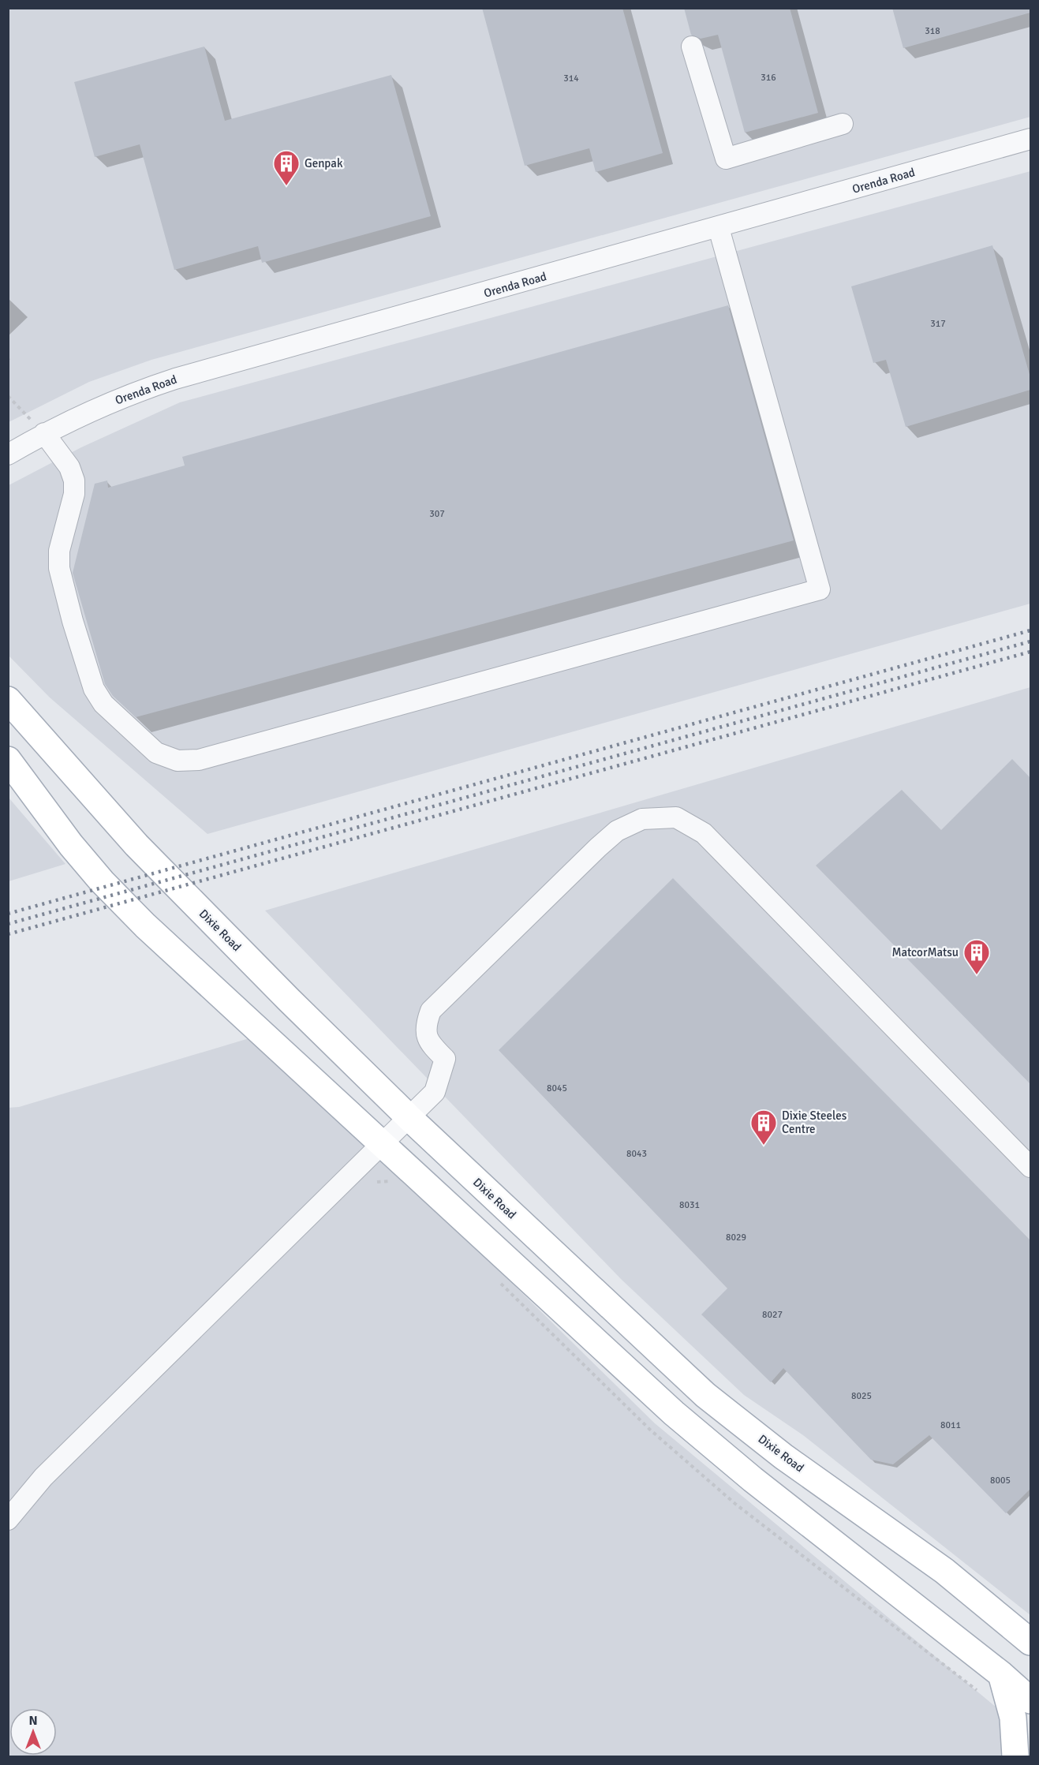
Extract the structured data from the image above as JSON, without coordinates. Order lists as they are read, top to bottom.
{
  "streets": {
    "main road": ["Dixie Road"],
    "street": ["Orenda Road"]
  },
  "places": {
    "building": ["Genpak", "MatcorMatsu", "Dixie Steeles Centre"]
  },
  "house_numbers": [
    "318",
    "316",
    "314",
    "317",
    "307",
    "8045",
    "8043",
    "8031",
    "8029",
    "8027",
    "8025",
    "8011",
    "8005"
  ],
  "north": "top"
}
